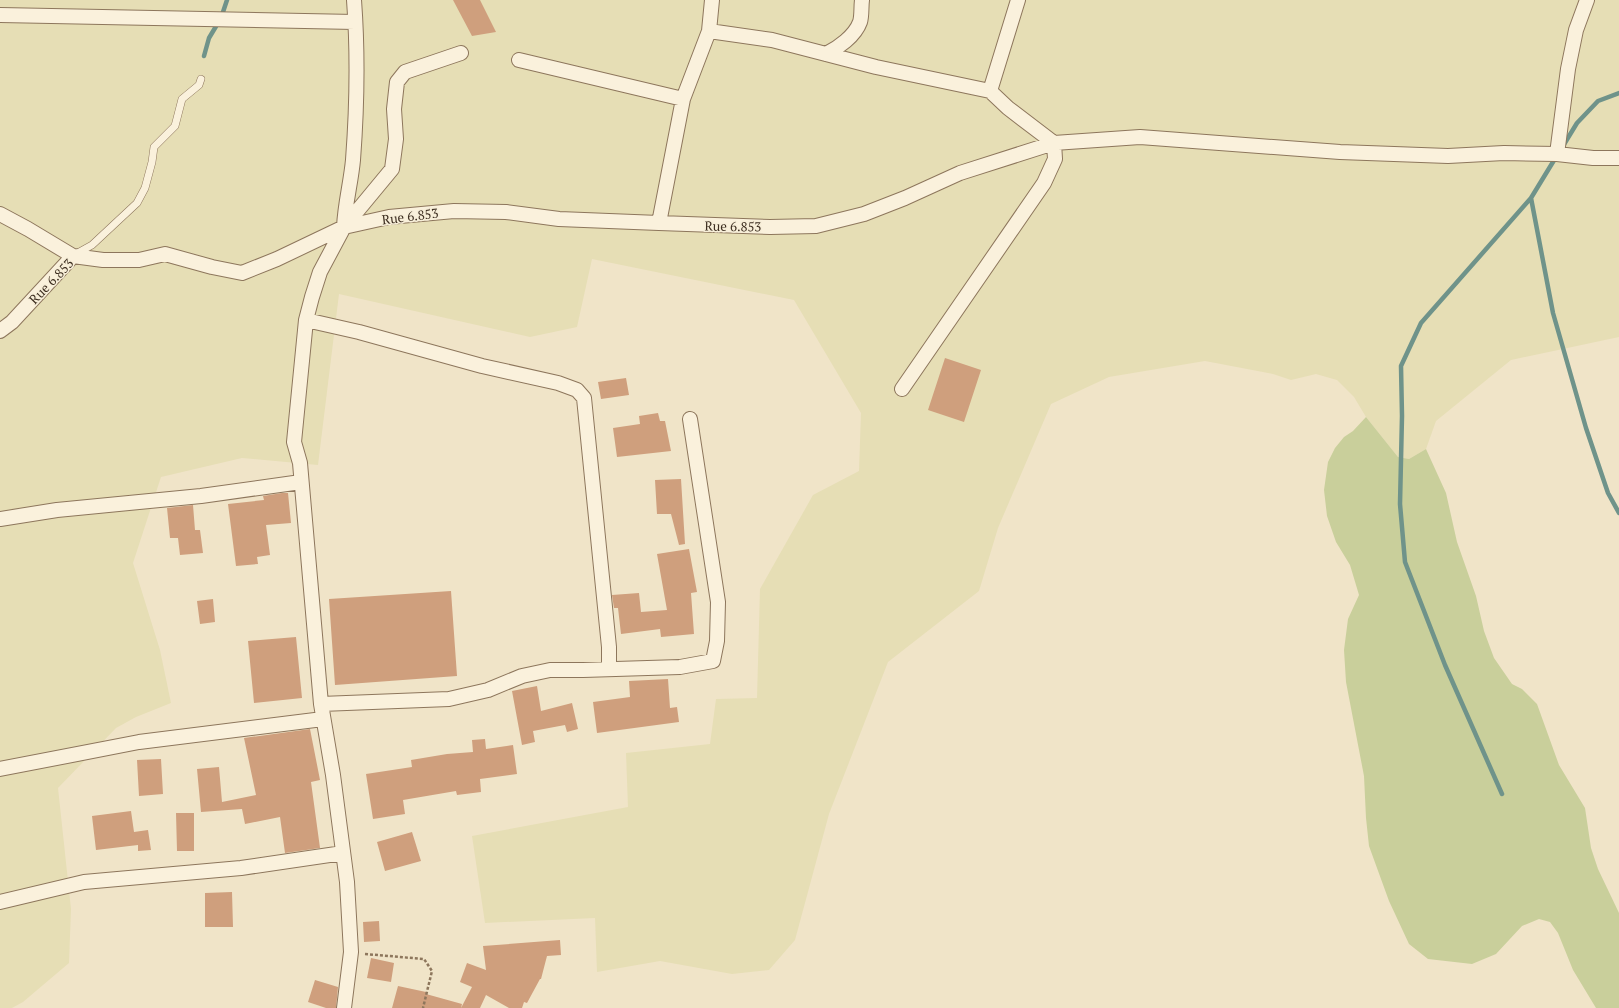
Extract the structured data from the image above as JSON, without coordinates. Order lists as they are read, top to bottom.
{
  "streets": {
    "street": ["Rue 6.853"]
  }
}
